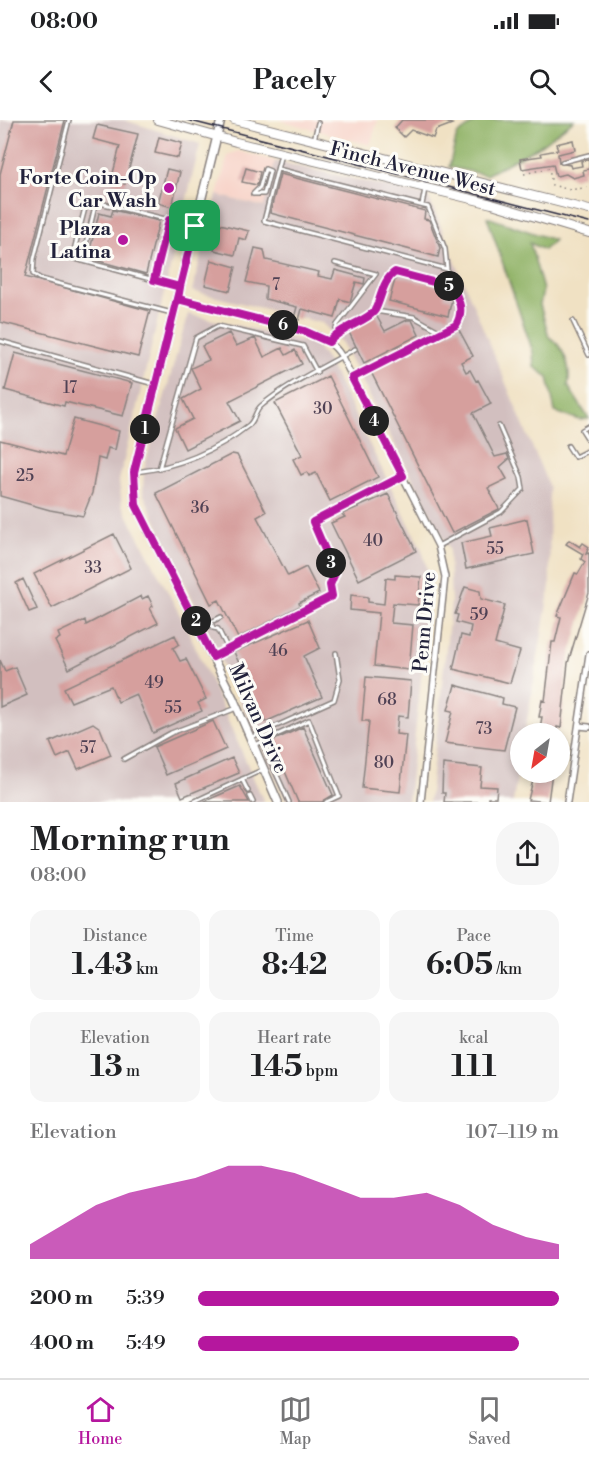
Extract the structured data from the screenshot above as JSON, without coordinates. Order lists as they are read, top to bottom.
{
  "streets": {
    "main road": ["Finch Avenue West"],
    "street": ["Penn Drive", "Milvan Drive"]
  },
  "crossings": [
    ["Finch Avenue West", "Milvan Drive"],
    ["Penn Drive", "Milvan Drive"]
  ],
  "places": ["Forte Coin-Op Car Wash", "Plaza Latina"],
  "house_numbers": [
    "7",
    "17",
    "30",
    "25",
    "36",
    "40",
    "55",
    "33",
    "59",
    "46",
    "49",
    "68",
    "55",
    "73",
    "57",
    "80"
  ],
  "north": "bottom left",
  "page": {
    "status": "08:00",
    "header": "Pacely",
    "pins": [
      "5",
      "6",
      "4",
      "1",
      "3",
      "2"
    ],
    "heading": ["Morning run", "08:00"],
    "stats": [
      ["Distance", "1.43 km"],
      ["Time", "8:42"],
      ["Pace", "6:05 /km"],
      ["Elevation", "13 m"],
      ["Heart rate", "145 bpm"],
      ["kcal", "111"]
    ],
    "chart": ["Elevation", "107–119 m"],
    "list": [
      {
        "name": "200 m",
        "note": "5:39"
      },
      {
        "name": "400 m",
        "note": "5:49"
      }
    ],
    "tabs": ["Home", "Map", "Saved"]
  }
}
